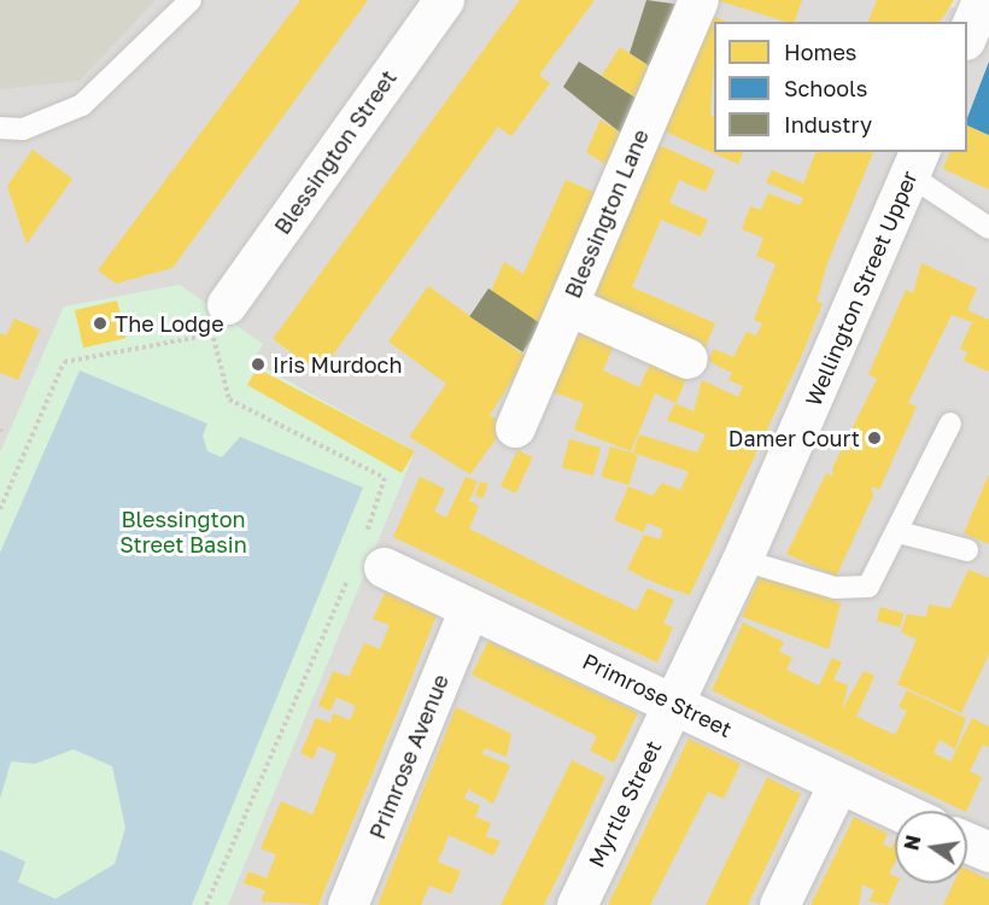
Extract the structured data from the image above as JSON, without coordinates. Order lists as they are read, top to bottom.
{
  "streets": {
    "street": [
      "Blessington Street",
      "Blessington Lane",
      "Wellington Street Upper",
      "Primrose Street",
      "Primrose Avenue",
      "Myrtle Street"
    ]
  },
  "crossings": [
    ["Wellington Street Upper", "Primrose Street"],
    ["Wellington Street Upper", "Myrtle Street"],
    ["Primrose Street", "Primrose Avenue"],
    ["Primrose Street", "Myrtle Street"]
  ],
  "parks": ["Blessington Street Basin"],
  "places": ["The Lodge", "Iris Murdoch", "Damer Court"],
  "legend": ["Homes", "Schools", "Industry"],
  "north": "left"
}
